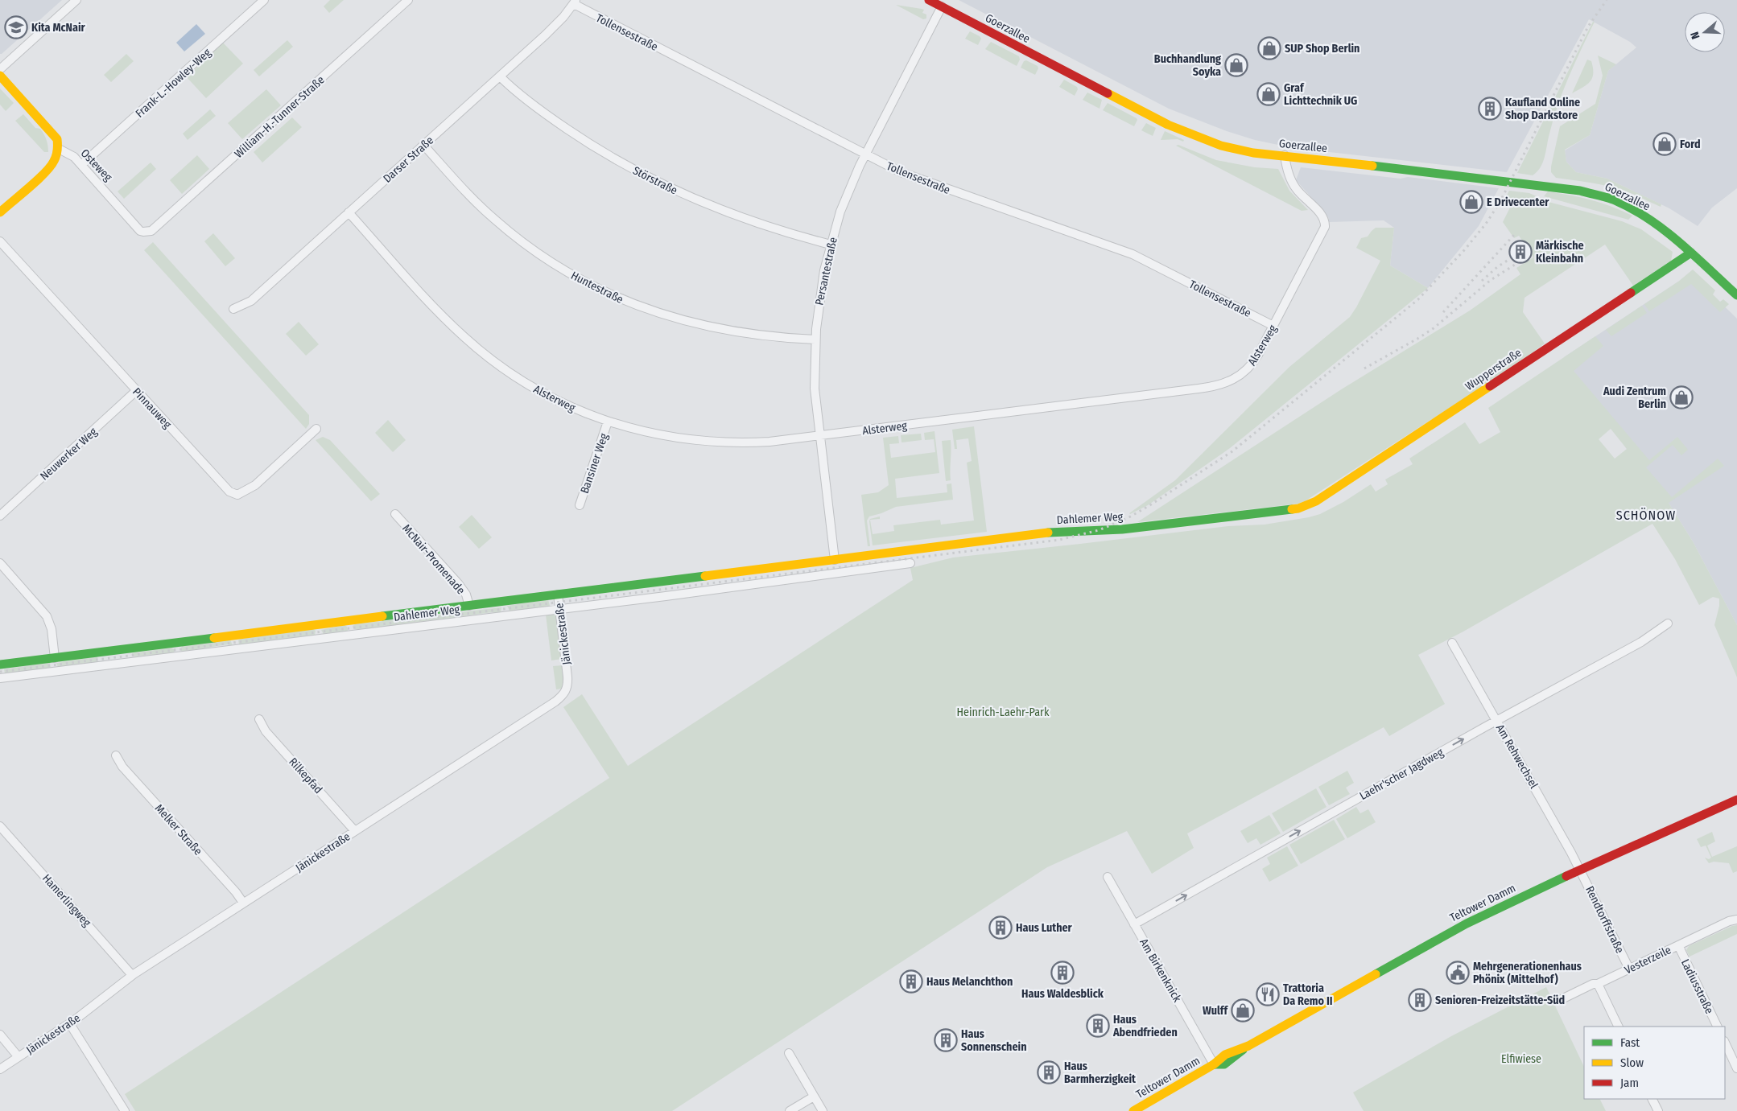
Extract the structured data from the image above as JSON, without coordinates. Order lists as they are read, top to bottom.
{
  "streets": {
    "main road": [
      "Goerzallee",
      "Wupperstraße",
      "Dahlemer Weg",
      "Teltower Damm"
    ],
    "street": [
      "Tollensestraße",
      "Frank-L.-Howley-Weg",
      "William-H.-Tunner-Straße",
      "Darser Straße",
      "Osteweg",
      "Störstraße",
      "Persantestraße",
      "Huntestraße",
      "Alsterweg",
      "Pinnauweg",
      "Neuwerker Weg",
      "Bansiner Weg",
      "McNair-Promenade",
      "Jänickestraße",
      "Am Rehwechsel",
      "Laehr'scher Jagdweg",
      "Rilkepfad",
      "Melker Straße",
      "Hamerlingweg",
      "Rendtorffstraße",
      "Vesterzeile",
      "Am Birkenknick",
      "Ladiusstraße"
    ]
  },
  "crossings": [
    ["Goerzallee", "Persantestraße"],
    ["Goerzallee", "Alsterweg"],
    ["Goerzallee", "Wupperstraße"],
    ["Tollensestraße", "Darser Straße"],
    ["Tollensestraße", "Persantestraße"],
    ["Tollensestraße", "Alsterweg"],
    ["Frank-L.-Howley-Weg", "Osteweg"],
    ["William-H.-Tunner-Straße", "Osteweg"],
    ["Darser Straße", "Störstraße"],
    ["Darser Straße", "Huntestraße"],
    ["Darser Straße", "Alsterweg"],
    ["Störstraße", "Persantestraße"],
    ["Persantestraße", "Huntestraße"],
    ["Persantestraße", "Alsterweg"],
    ["Persantestraße", "Dahlemer Weg"],
    ["Alsterweg", "Bansiner Weg"],
    ["Wupperstraße", "Dahlemer Weg"],
    ["Pinnauweg", "Neuwerker Weg"],
    ["Dahlemer Weg", "McNair-Promenade"],
    ["Dahlemer Weg", "Jänickestraße"],
    ["Jänickestraße", "Rilkepfad"],
    ["Jänickestraße", "Melker Straße"],
    ["Jänickestraße", "Hamerlingweg"],
    ["Am Rehwechsel", "Laehr'scher Jagdweg"],
    ["Am Rehwechsel", "Teltower Damm"],
    ["Am Rehwechsel", "Rendtorffstraße"],
    ["Laehr'scher Jagdweg", "Am Birkenknick"],
    ["Teltower Damm", "Rendtorffstraße"],
    ["Teltower Damm", "Am Birkenknick"],
    ["Rendtorffstraße", "Vesterzeile"],
    ["Vesterzeile", "Ladiusstraße"]
  ],
  "one_way": ["Laehr'scher Jagdweg"],
  "districts": ["SCHÖNOW"],
  "parks": ["Heinrich-Laehr-Park", "Elfiwiese"],
  "places": {
    "school or university": ["Kita McNair"],
    "shop": [
      "SUP Shop Berlin",
      "Buchhandlung Soyka",
      "Graf Lichttechnik UG",
      "Ford",
      "E Drivecenter",
      "Audi Zentrum Berlin",
      "Wulff"
    ],
    "building": [
      "Kaufland Online Shop Darkstore",
      "Märkische Kleinbahn",
      "Haus Luther",
      "Haus Waldesblick",
      "Haus Melanchthon",
      "Senioren-Freizeitstätte-Süd",
      "Haus Abendfrieden",
      "Haus Sonnenschein",
      "Haus Barmherzigkeit"
    ],
    "public building": ["Mehrgenerationenhaus Phönix (Mittelhof)"],
    "restaurant": ["Trattoria Da Remo II"]
  },
  "legend": ["Fast", "Slow", "Jam"],
  "north": "left"
}
